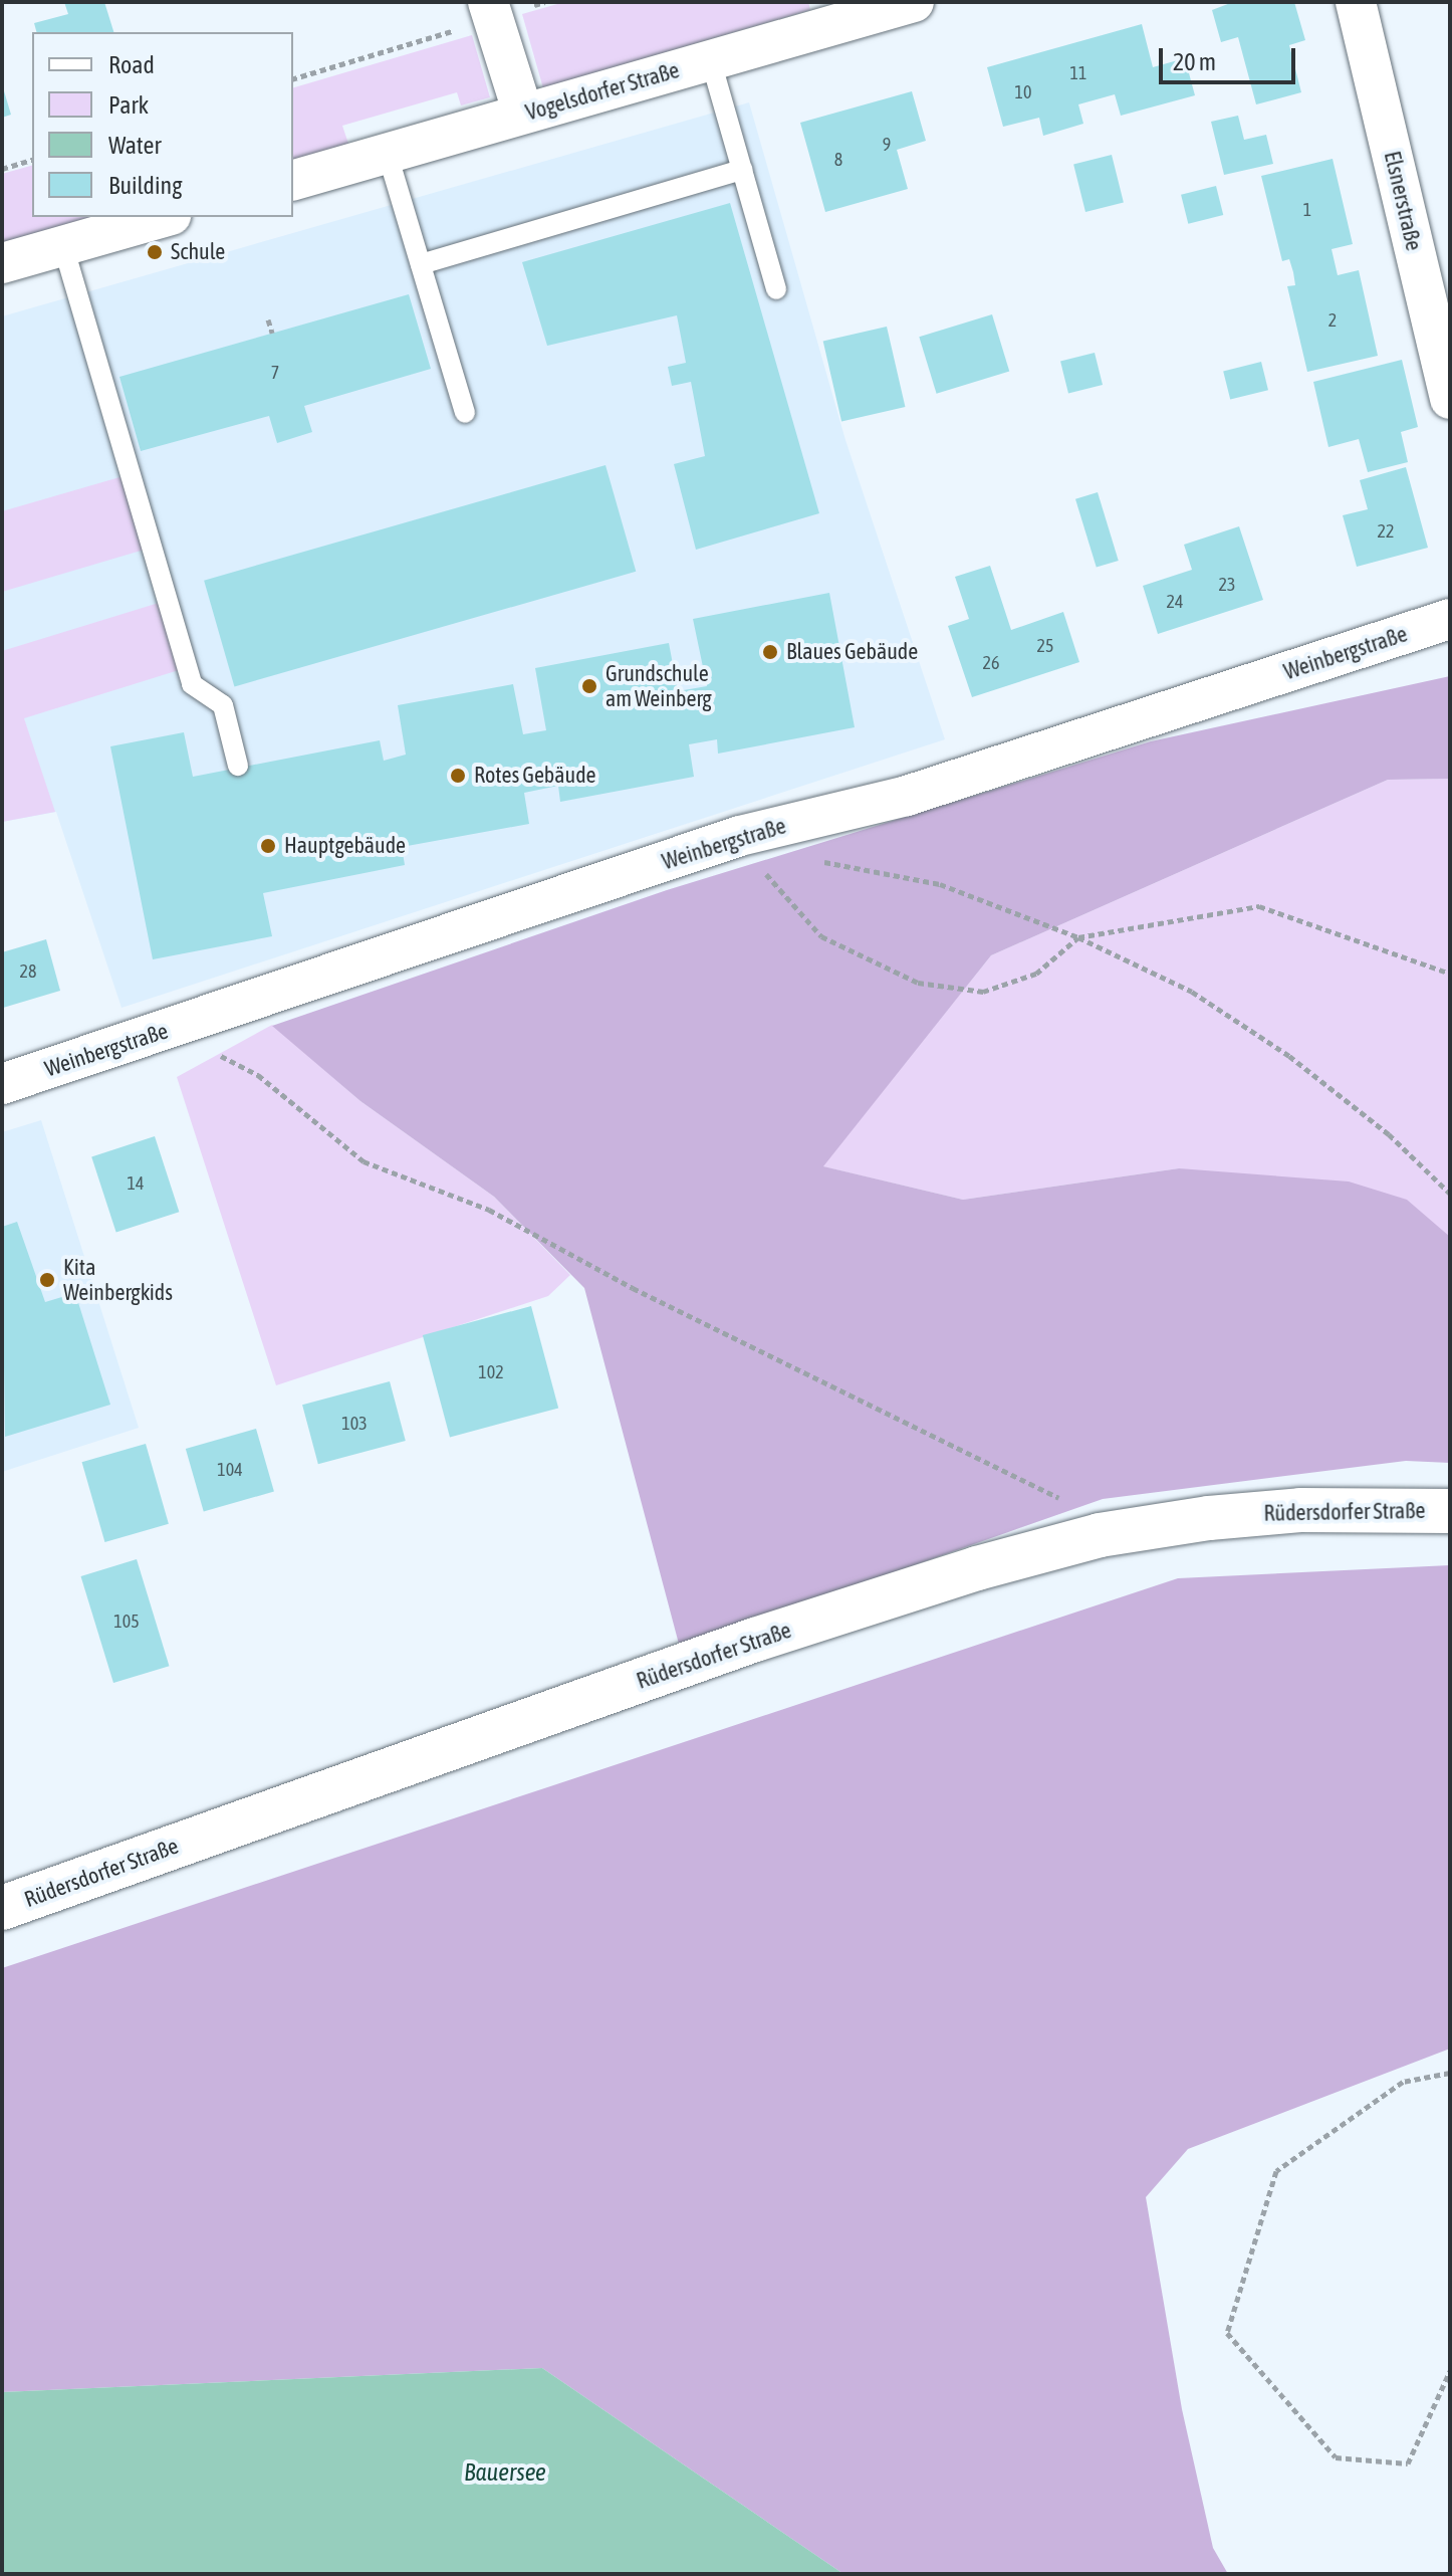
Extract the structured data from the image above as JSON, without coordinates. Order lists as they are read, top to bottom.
{
  "streets": {
    "main road": ["Rüdersdorfer Straße"],
    "street": ["Vogelsdorfer Straße", "Elsnerstraße", "Weinbergstraße"]
  },
  "water": ["Bauersee"],
  "places": [
    "Schule",
    "Blaues Gebäude",
    "Grundschule am Weinberg",
    "Rotes Gebäude",
    "Hauptgebäude",
    "Kita Weinbergkids"
  ],
  "house_numbers": [
    "11",
    "10",
    "9",
    "8",
    "1",
    "2",
    "7",
    "22",
    "23",
    "24",
    "25",
    "26",
    "28",
    "14",
    "102",
    "103",
    "104",
    "105"
  ],
  "legend": [
    "Road",
    "Park",
    "Water",
    "Building"
  ],
  "scale_bar": "20 m"
}
